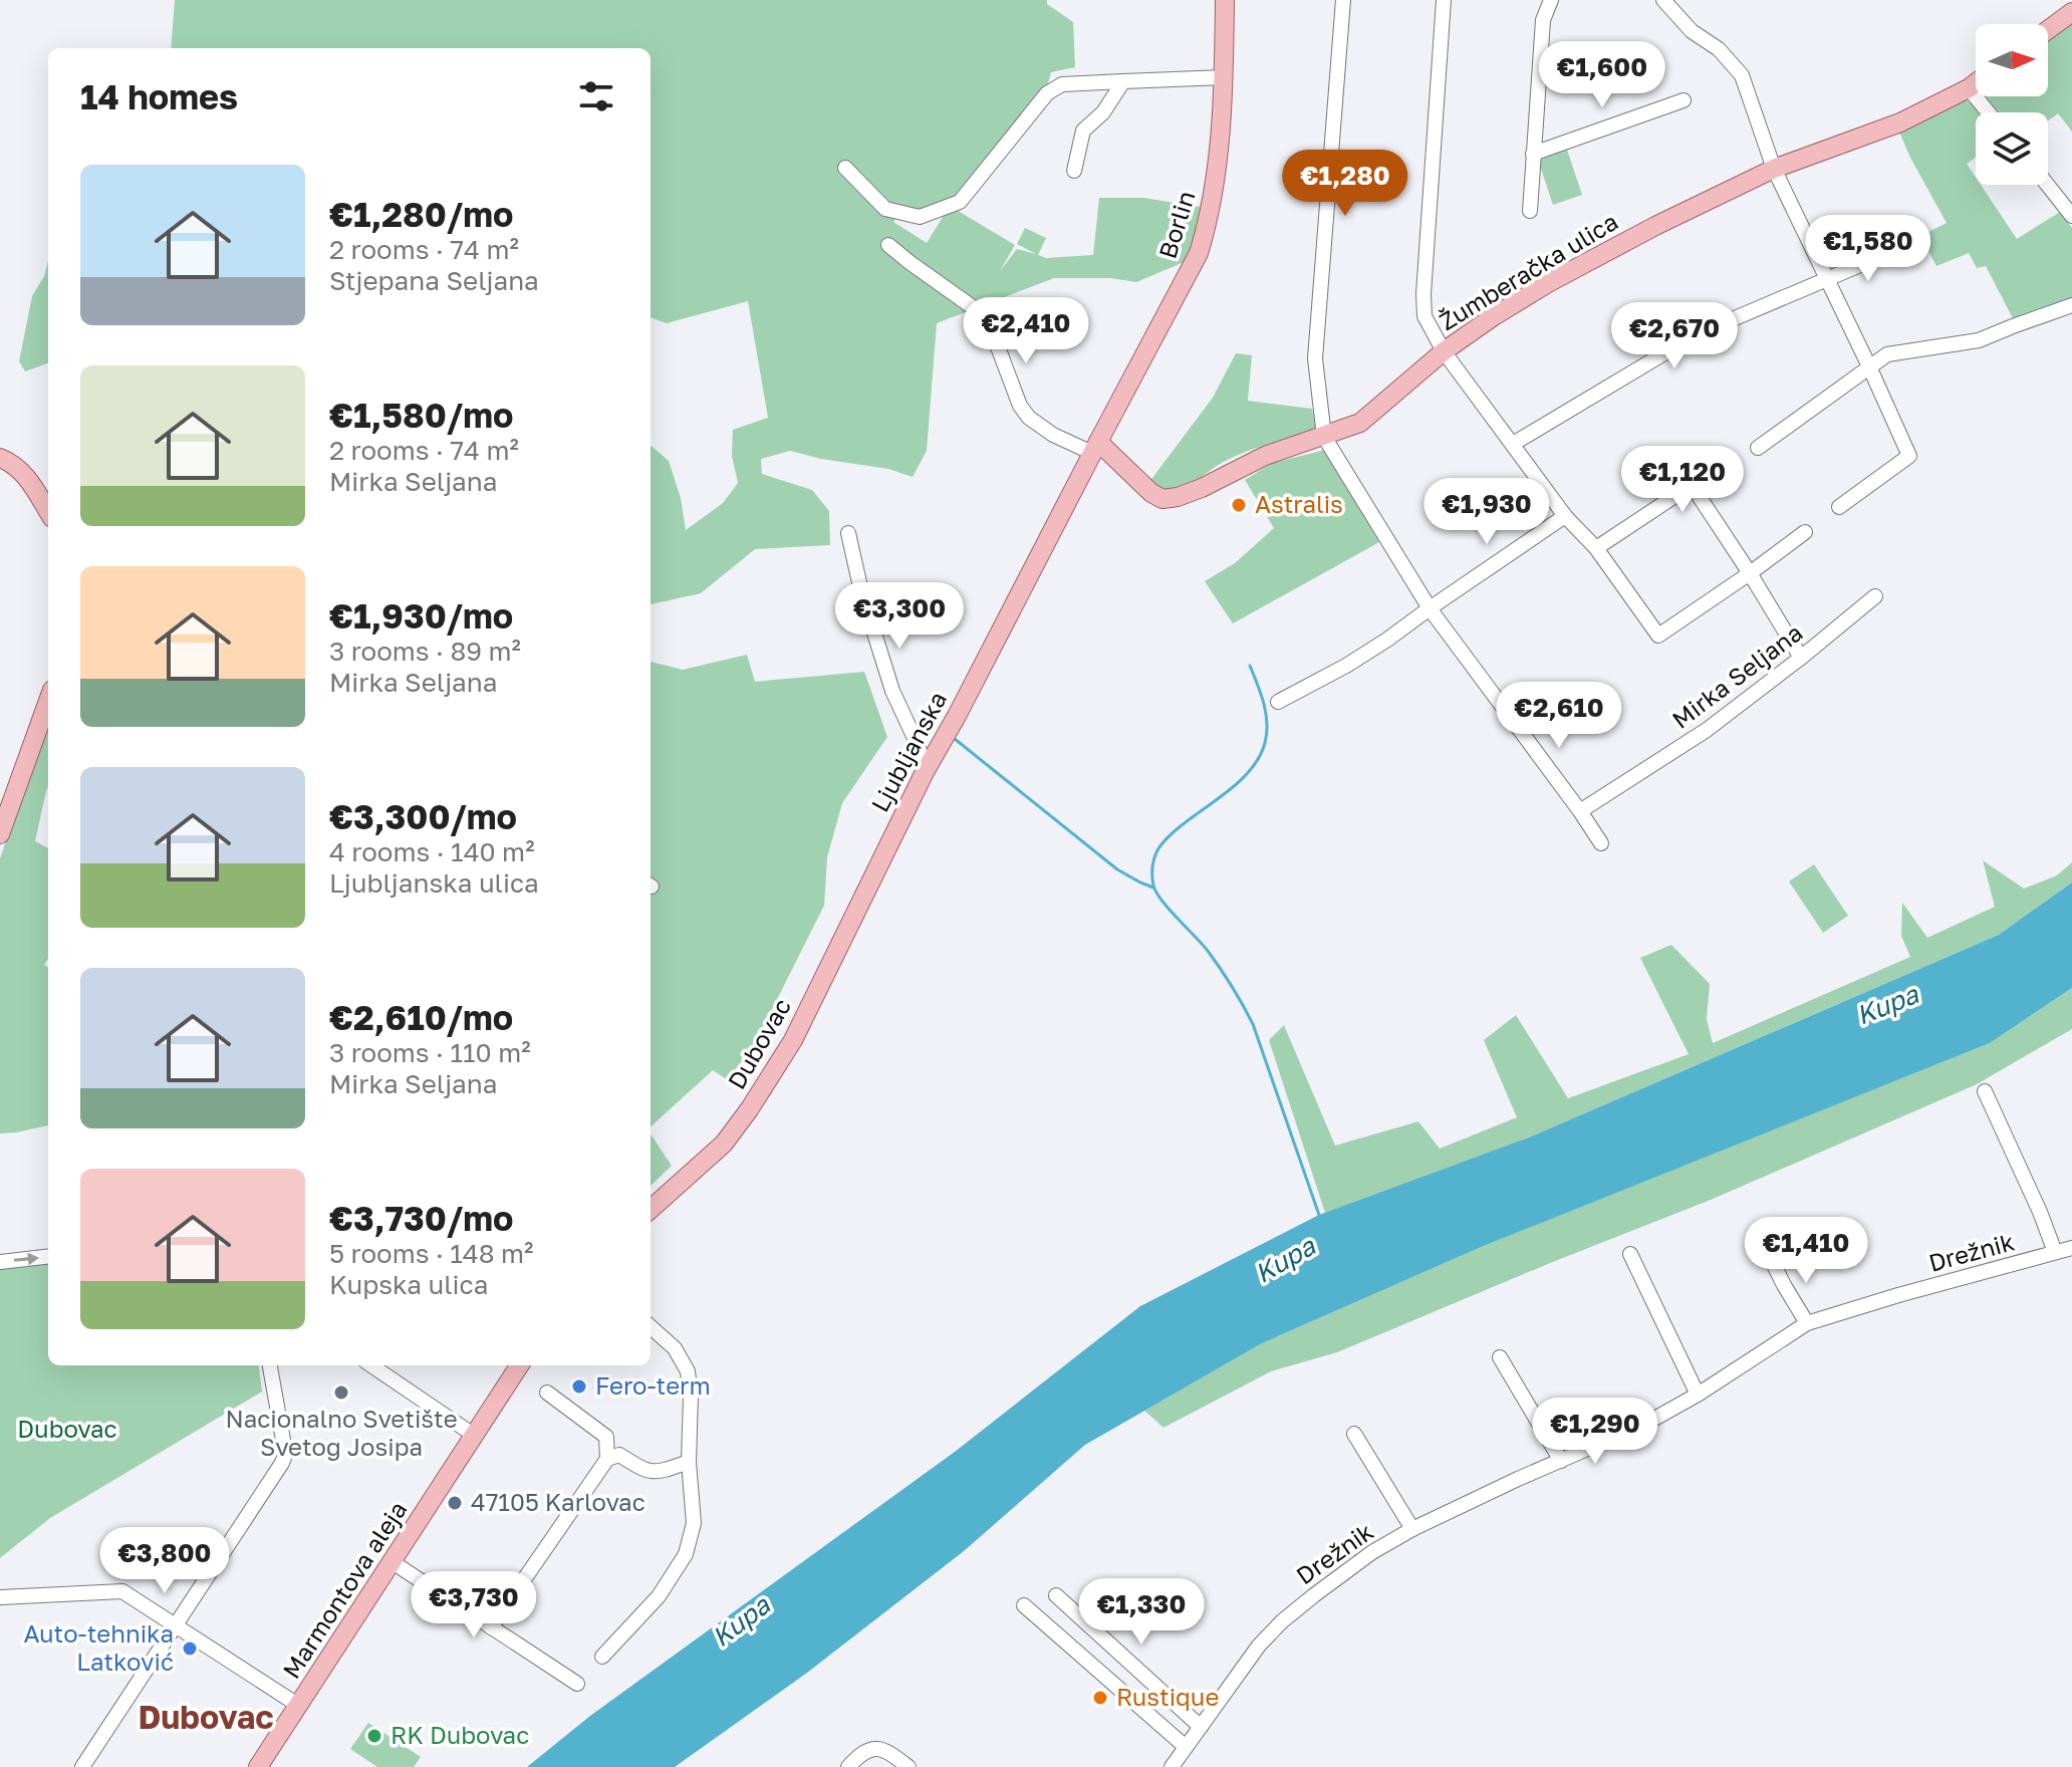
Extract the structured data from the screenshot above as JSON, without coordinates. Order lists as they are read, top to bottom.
{
  "streets": {
    "main road": [
      "Borlin",
      "Žumberačka ulica",
      "Ljubljanska",
      "Dubovac",
      "Marmontova aleja"
    ],
    "street": ["Mirka Seljana", "Drežnik"]
  },
  "crossings": [
    ["Borlin", "Žumberačka ulica"],
    ["Borlin", "Ljubljanska"],
    ["Žumberačka ulica", "Ljubljanska"],
    ["Ljubljanska", "Dubovac"]
  ],
  "districts": ["Dubovac"],
  "water": ["Kupa"],
  "parks": ["Dubovac"],
  "places": [
    "Astralis",
    "Fero-term",
    "Nacionalno Svetište Svetog Josipa",
    "47105 Karlovac",
    "Auto-tehnika Latković",
    "Rustique",
    "RK Dubovac"
  ],
  "north": "right",
  "page": {
    "price": [
      "€1,600",
      "€1,280",
      "€1,580",
      "€2,410",
      "€2,670",
      "€1,120",
      "€1,930",
      "€3,300",
      "€2,610",
      "€1,410",
      "€1,290",
      "€3,800",
      "€3,730",
      "€1,330"
    ],
    "heading": "14 homes",
    "list": [
      {
        "name": "€1,280/mo",
        "note": "2 rooms · 74 m² · Stjepana Seljana"
      },
      {
        "name": "€1,580/mo",
        "note": "2 rooms · 74 m² · Mirka Seljana"
      },
      {
        "name": "€1,930/mo",
        "note": "3 rooms · 89 m² · Mirka Seljana"
      },
      {
        "name": "€3,300/mo",
        "note": "4 rooms · 140 m² · Ljubljanska ulica"
      },
      {
        "name": "€2,610/mo",
        "note": "3 rooms · 110 m² · Mirka Seljana"
      },
      {
        "name": "€3,730/mo",
        "note": "5 rooms · 148 m² · Kupska ulica"
      }
    ]
  }
}
